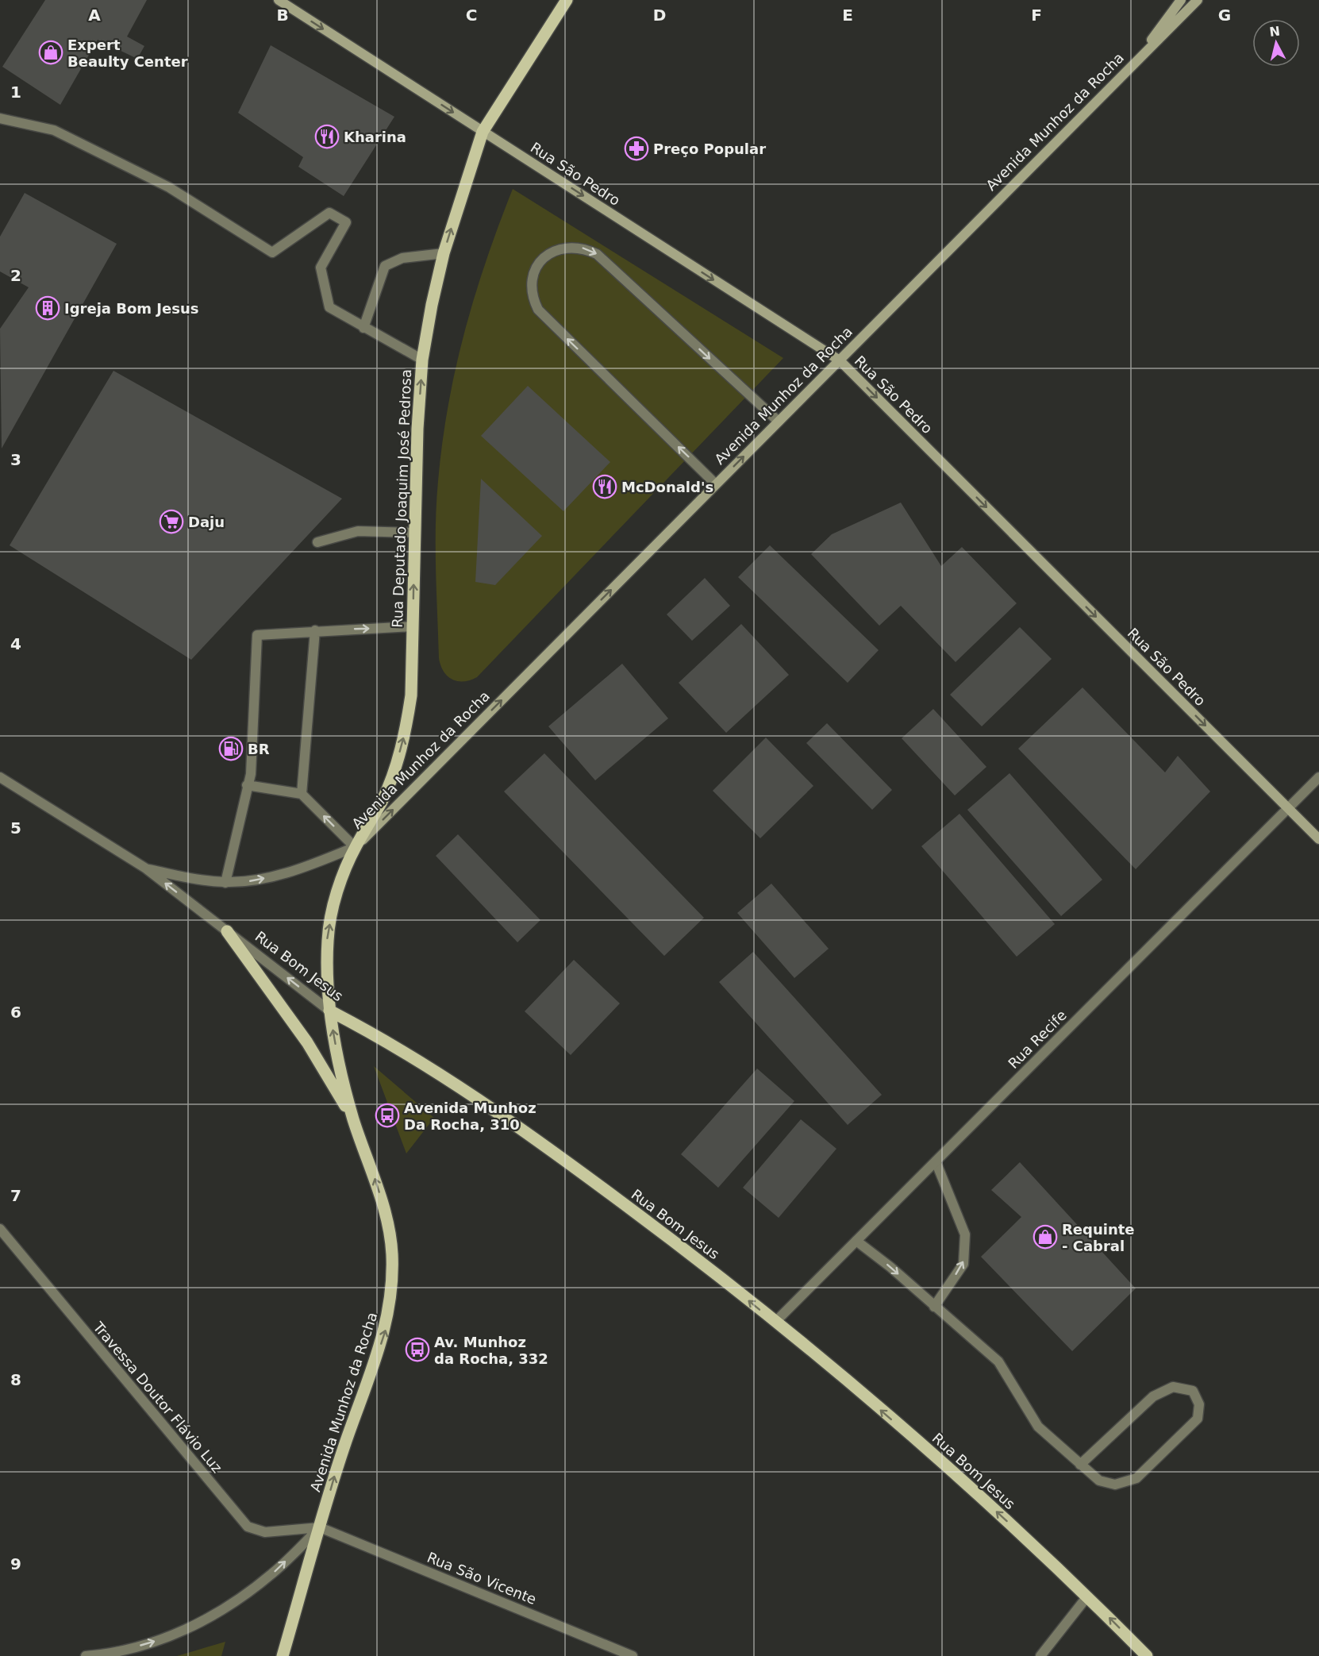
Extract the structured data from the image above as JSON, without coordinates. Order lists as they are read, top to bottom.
{
  "streets": {
    "main road": [
      "Avenida Munhoz da Rocha",
      "Rua São Pedro",
      "Rua Deputado Joaquim José Pedrosa",
      "Rua Bom Jesus"
    ],
    "street": ["Rua Recife", "Travessa Doutor Flávio Luz", "Rua São Vicente"]
  },
  "crossings": [
    ["Avenida Munhoz da Rocha", "Rua São Pedro"],
    ["Avenida Munhoz da Rocha", "Rua Deputado Joaquim José Pedrosa"],
    ["Avenida Munhoz da Rocha", "Rua Bom Jesus"],
    ["Avenida Munhoz da Rocha", "Travessa Doutor Flávio Luz"],
    ["Avenida Munhoz da Rocha", "Rua São Vicente"],
    ["Rua São Pedro", "Rua Deputado Joaquim José Pedrosa"],
    ["Rua São Pedro", "Rua Recife"],
    ["Rua Deputado Joaquim José Pedrosa", "Rua Bom Jesus"],
    ["Rua Bom Jesus", "Rua Recife"],
    ["Travessa Doutor Flávio Luz", "Rua São Vicente"]
  ],
  "one_way": [
    "Avenida Munhoz da Rocha",
    "Rua São Pedro",
    "Rua Deputado Joaquim José Pedrosa",
    "Rua Bom Jesus"
  ],
  "places": {
    "shop": ["Expert Beaulty Center", "Requinte - Cabral"],
    "restaurant": ["Kharina", "McDonald's"],
    "pharmacy": ["Preço Popular"],
    "building": ["Igreja Bom Jesus"],
    "supermarket": ["Daju"],
    "fuel station": ["BR"],
    "bus stop": ["Avenida Munhoz Da Rocha, 310", "Av. Munhoz da Rocha, 332"]
  },
  "north": "top",
  "grid": {
    "columns": [
      "A",
      "B",
      "C",
      "D",
      "E",
      "F",
      "G"
    ],
    "rows": [
      "1",
      "2",
      "3",
      "4",
      "5",
      "6",
      "7",
      "8",
      "9"
    ]
  }
}
